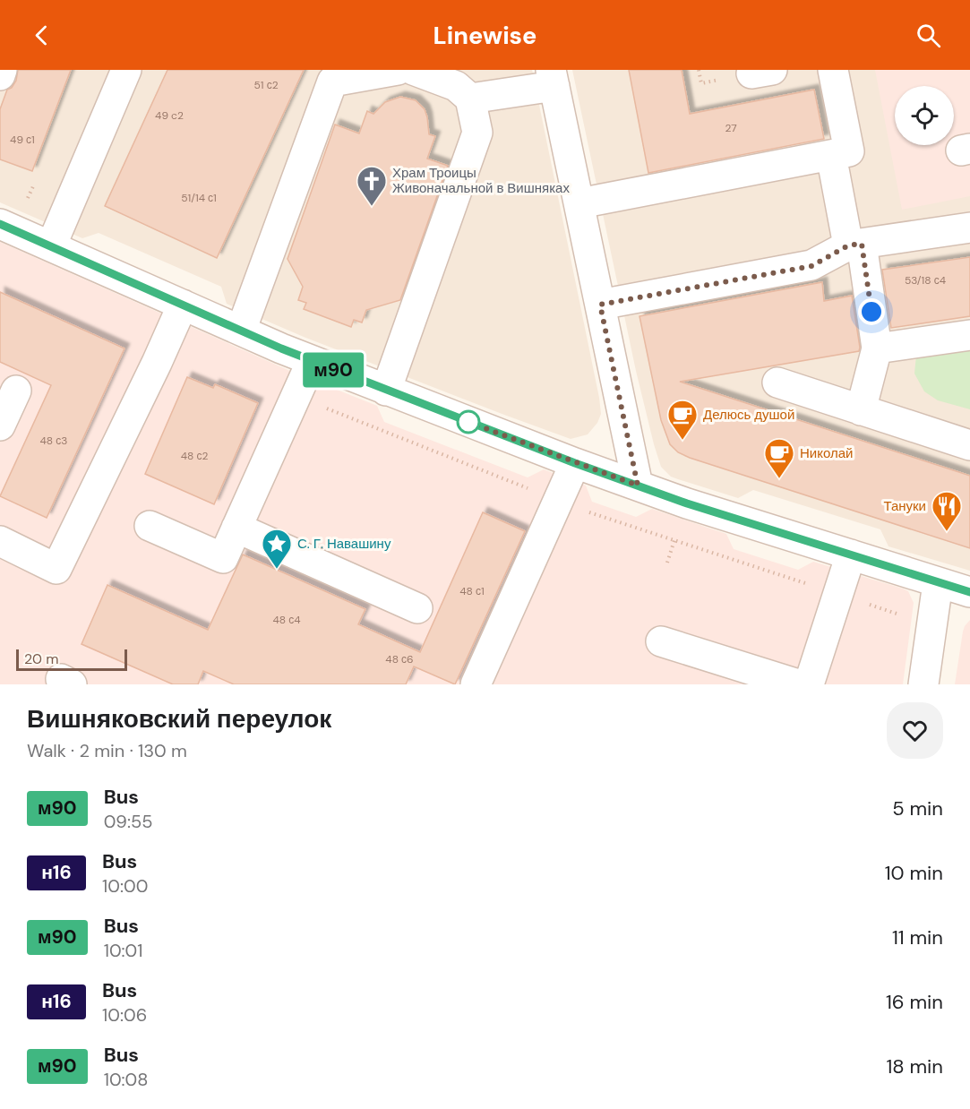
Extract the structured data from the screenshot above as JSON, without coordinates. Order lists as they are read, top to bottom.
{
  "places": {
    "church": ["Храм Троицы Живоначальной в Вишняках"],
    "cafe": ["Делюсь душой", "Николай"],
    "restaurant": ["Тануки"],
    "place": ["С. Г. Навашину"]
  },
  "lines": ["bus line м90"],
  "house_numbers": [
    "51 с2",
    "49 c2",
    "27",
    "49 с1",
    "51/14 с1",
    "53/18 с4",
    "48 с3",
    "48 с2",
    "48 с1",
    "48 с4",
    "48 с6"
  ],
  "scale_bar": "20 m",
  "page": {
    "header": "Linewise",
    "on_map": "м90",
    "scale": "20 m",
    "heading": ["Вишняковский переулок", "Walk · 2 min · 130 m"],
    "list": [
      {
        "mark": "м90",
        "name": "Bus",
        "note": "09:55",
        "value": "5 min"
      },
      {
        "mark": "н16",
        "name": "Bus",
        "note": "10:00",
        "value": "10 min"
      },
      {
        "mark": "м90",
        "name": "Bus",
        "note": "10:01",
        "value": "11 min"
      },
      {
        "mark": "н16",
        "name": "Bus",
        "note": "10:06",
        "value": "16 min"
      },
      {
        "mark": "м90",
        "name": "Bus",
        "note": "10:08",
        "value": "18 min"
      }
    ]
  }
}
